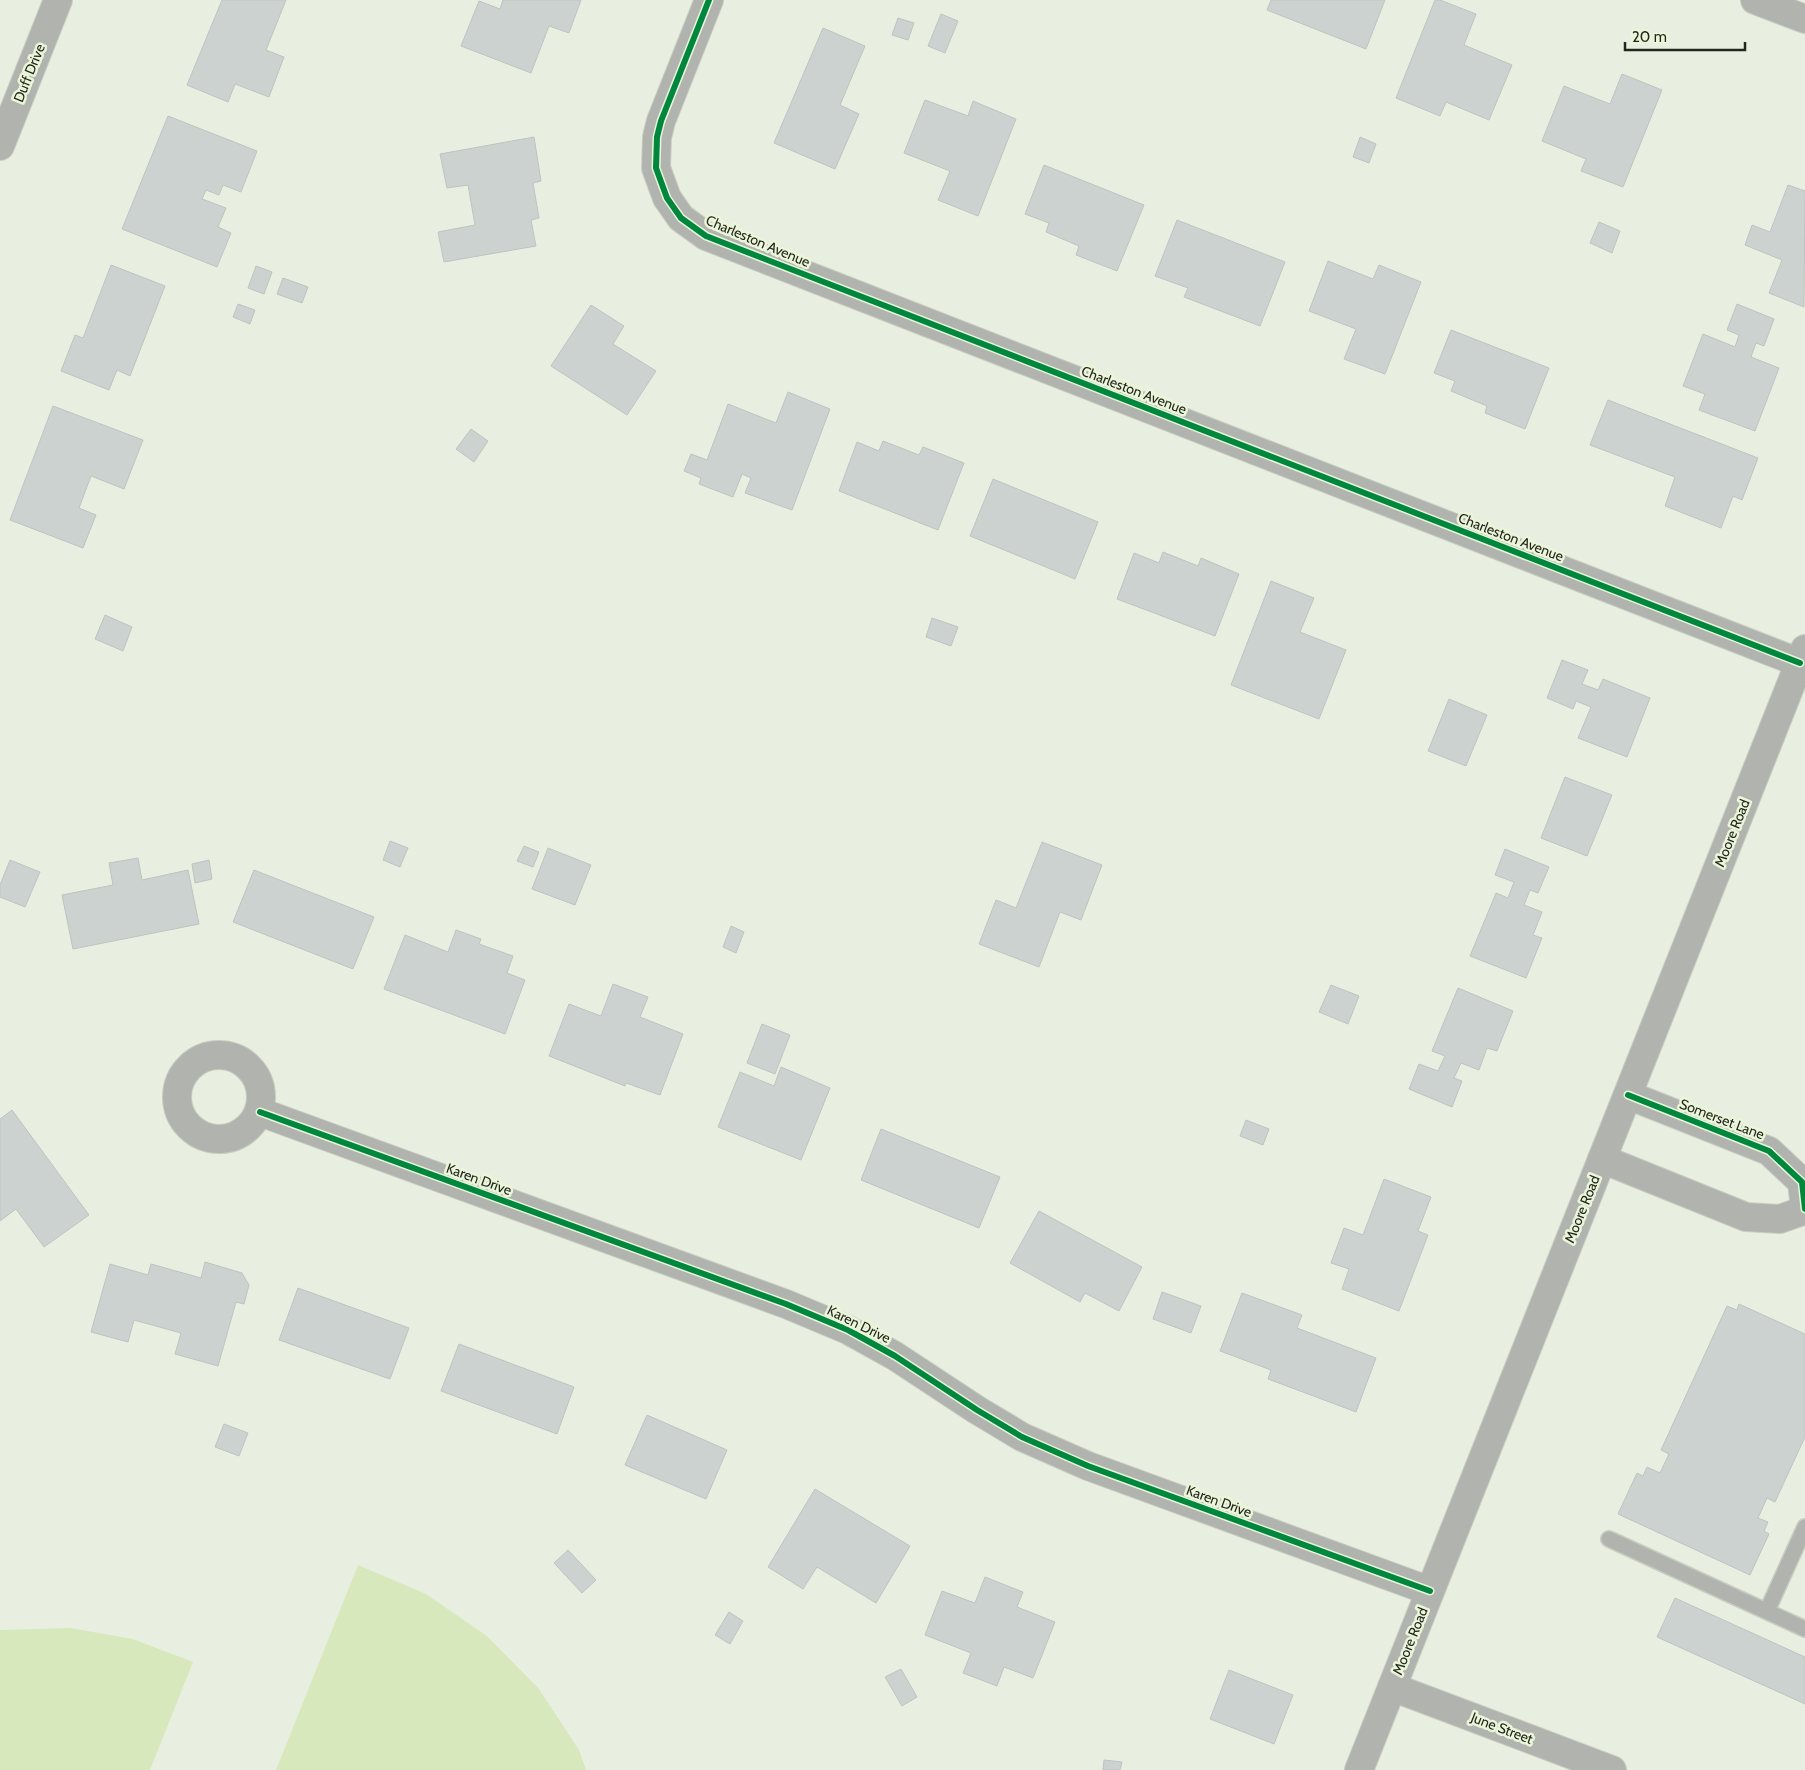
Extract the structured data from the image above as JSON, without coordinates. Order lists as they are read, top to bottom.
{
  "streets": {
    "street": [
      "Duff Drive",
      "Charleston Avenue",
      "Moore Road",
      "Somerset Lane",
      "Karen Drive",
      "June Street"
    ]
  },
  "crossings": [
    ["Charleston Avenue", "Moore Road"],
    ["Moore Road", "Somerset Lane"],
    ["Moore Road", "Karen Drive"],
    ["Moore Road", "June Street"]
  ],
  "scale_bar": "20 m"
}
